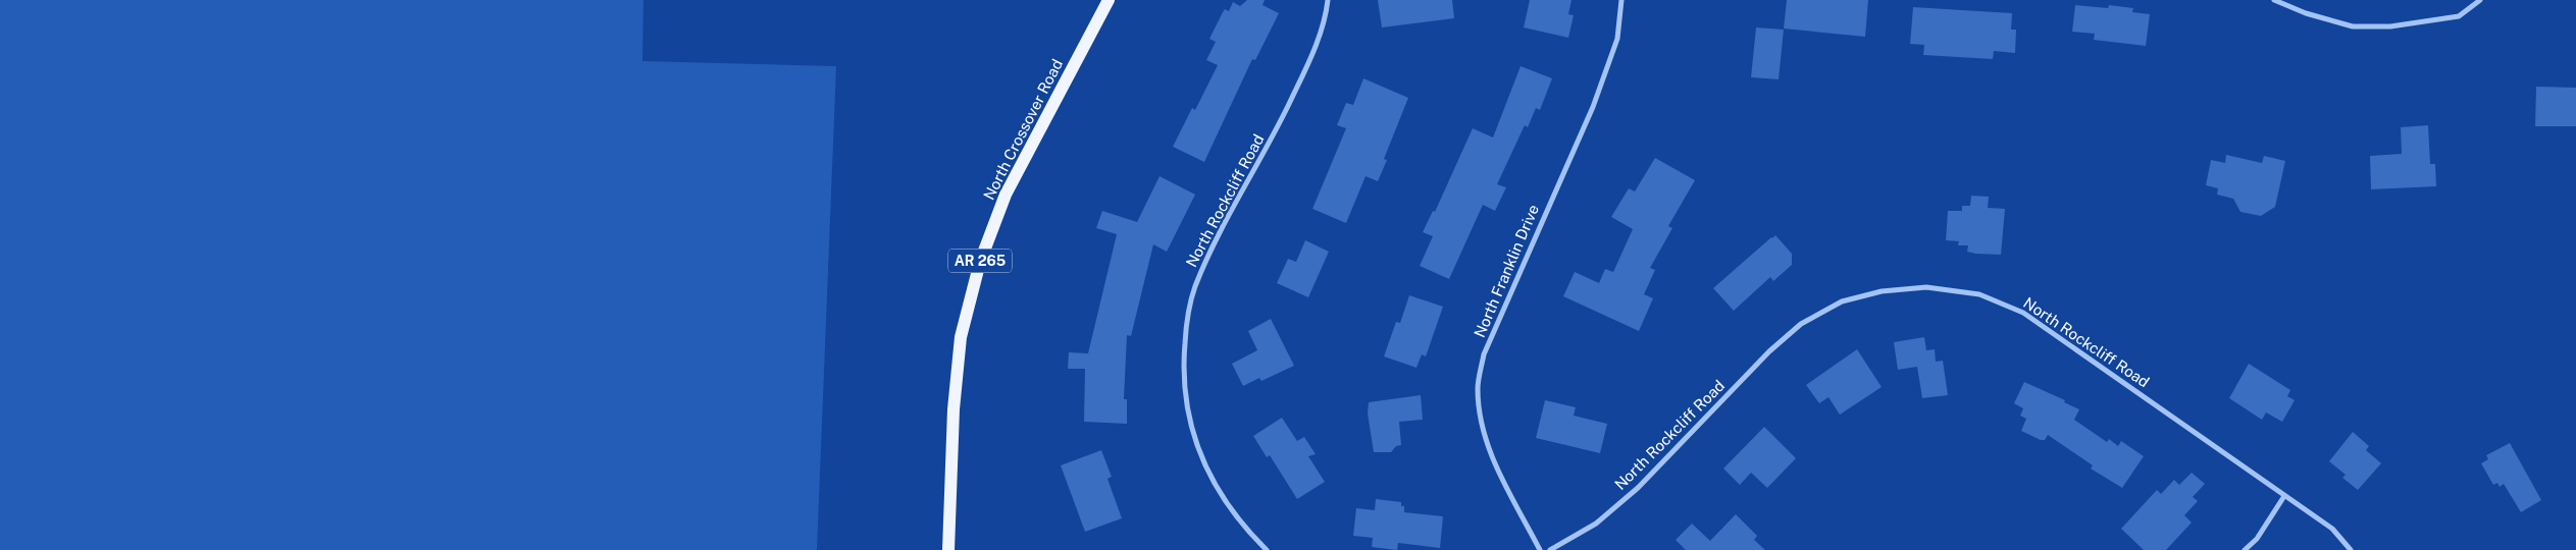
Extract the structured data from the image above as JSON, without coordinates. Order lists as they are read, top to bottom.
{
  "streets": {
    "main road": ["North Crossover Road", "AR 265"],
    "street": ["North Rockcliff Road", "North Franklin Drive"]
  }
}
